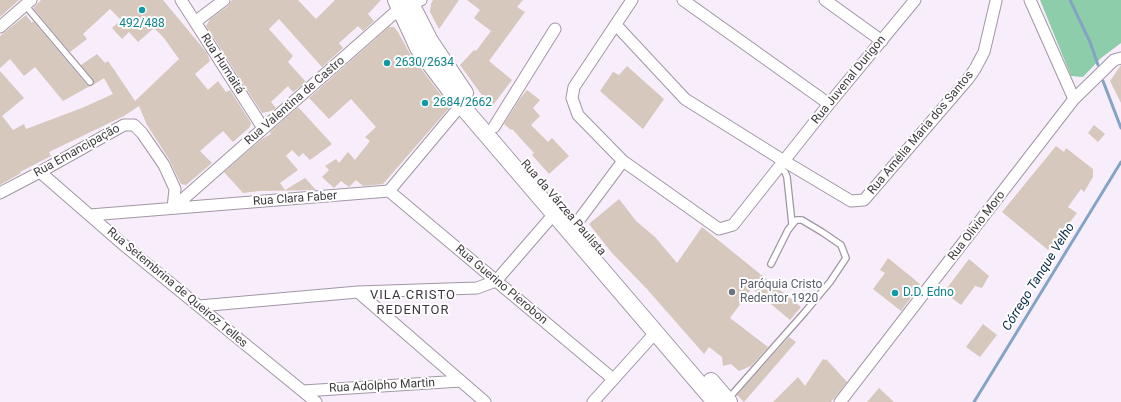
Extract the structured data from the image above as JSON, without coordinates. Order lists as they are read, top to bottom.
{
  "streets": {
    "main road": ["Rua da Várzea Paulista"],
    "street": [
      "Rua Humaitá",
      "Rua Juvenal Durigon",
      "Rua Valentina de Castro",
      "Rua Amélia Maria dos Santos",
      "Rua Emancipação",
      "Rua Clara Faber",
      "Rua Olivio Moro",
      "Rua Guerino Pierobon",
      "Rua Setembrina de Queiroz Telles",
      "Rua Adolpho Martin"
    ]
  },
  "crossings": [
    ["Rua Humaitá", "Rua Valentina de Castro"],
    ["Rua Juvenal Durigon", "Rua Amélia Maria dos Santos"],
    ["Rua Valentina de Castro", "Rua Emancipação"],
    ["Rua Valentina de Castro", "Rua Clara Faber"],
    ["Rua Valentina de Castro", "Rua da Várzea Paulista"],
    ["Rua Emancipação", "Rua Clara Faber"],
    ["Rua Emancipação", "Rua Setembrina de Queiroz Telles"],
    ["Rua Clara Faber", "Rua Guerino Pierobon"],
    ["Rua Clara Faber", "Rua Setembrina de Queiroz Telles"],
    ["Rua Setembrina de Queiroz Telles", "Rua Adolpho Martin"]
  ],
  "districts": ["VILA CRISTO REDENTOR"],
  "water": ["Córrego Tanque Velho"],
  "places": [
    "492/488",
    "2630/2634",
    "2684/2662",
    "Paróquia Cristo Redentor 1920",
    "D.D. Edno"
  ]
}
